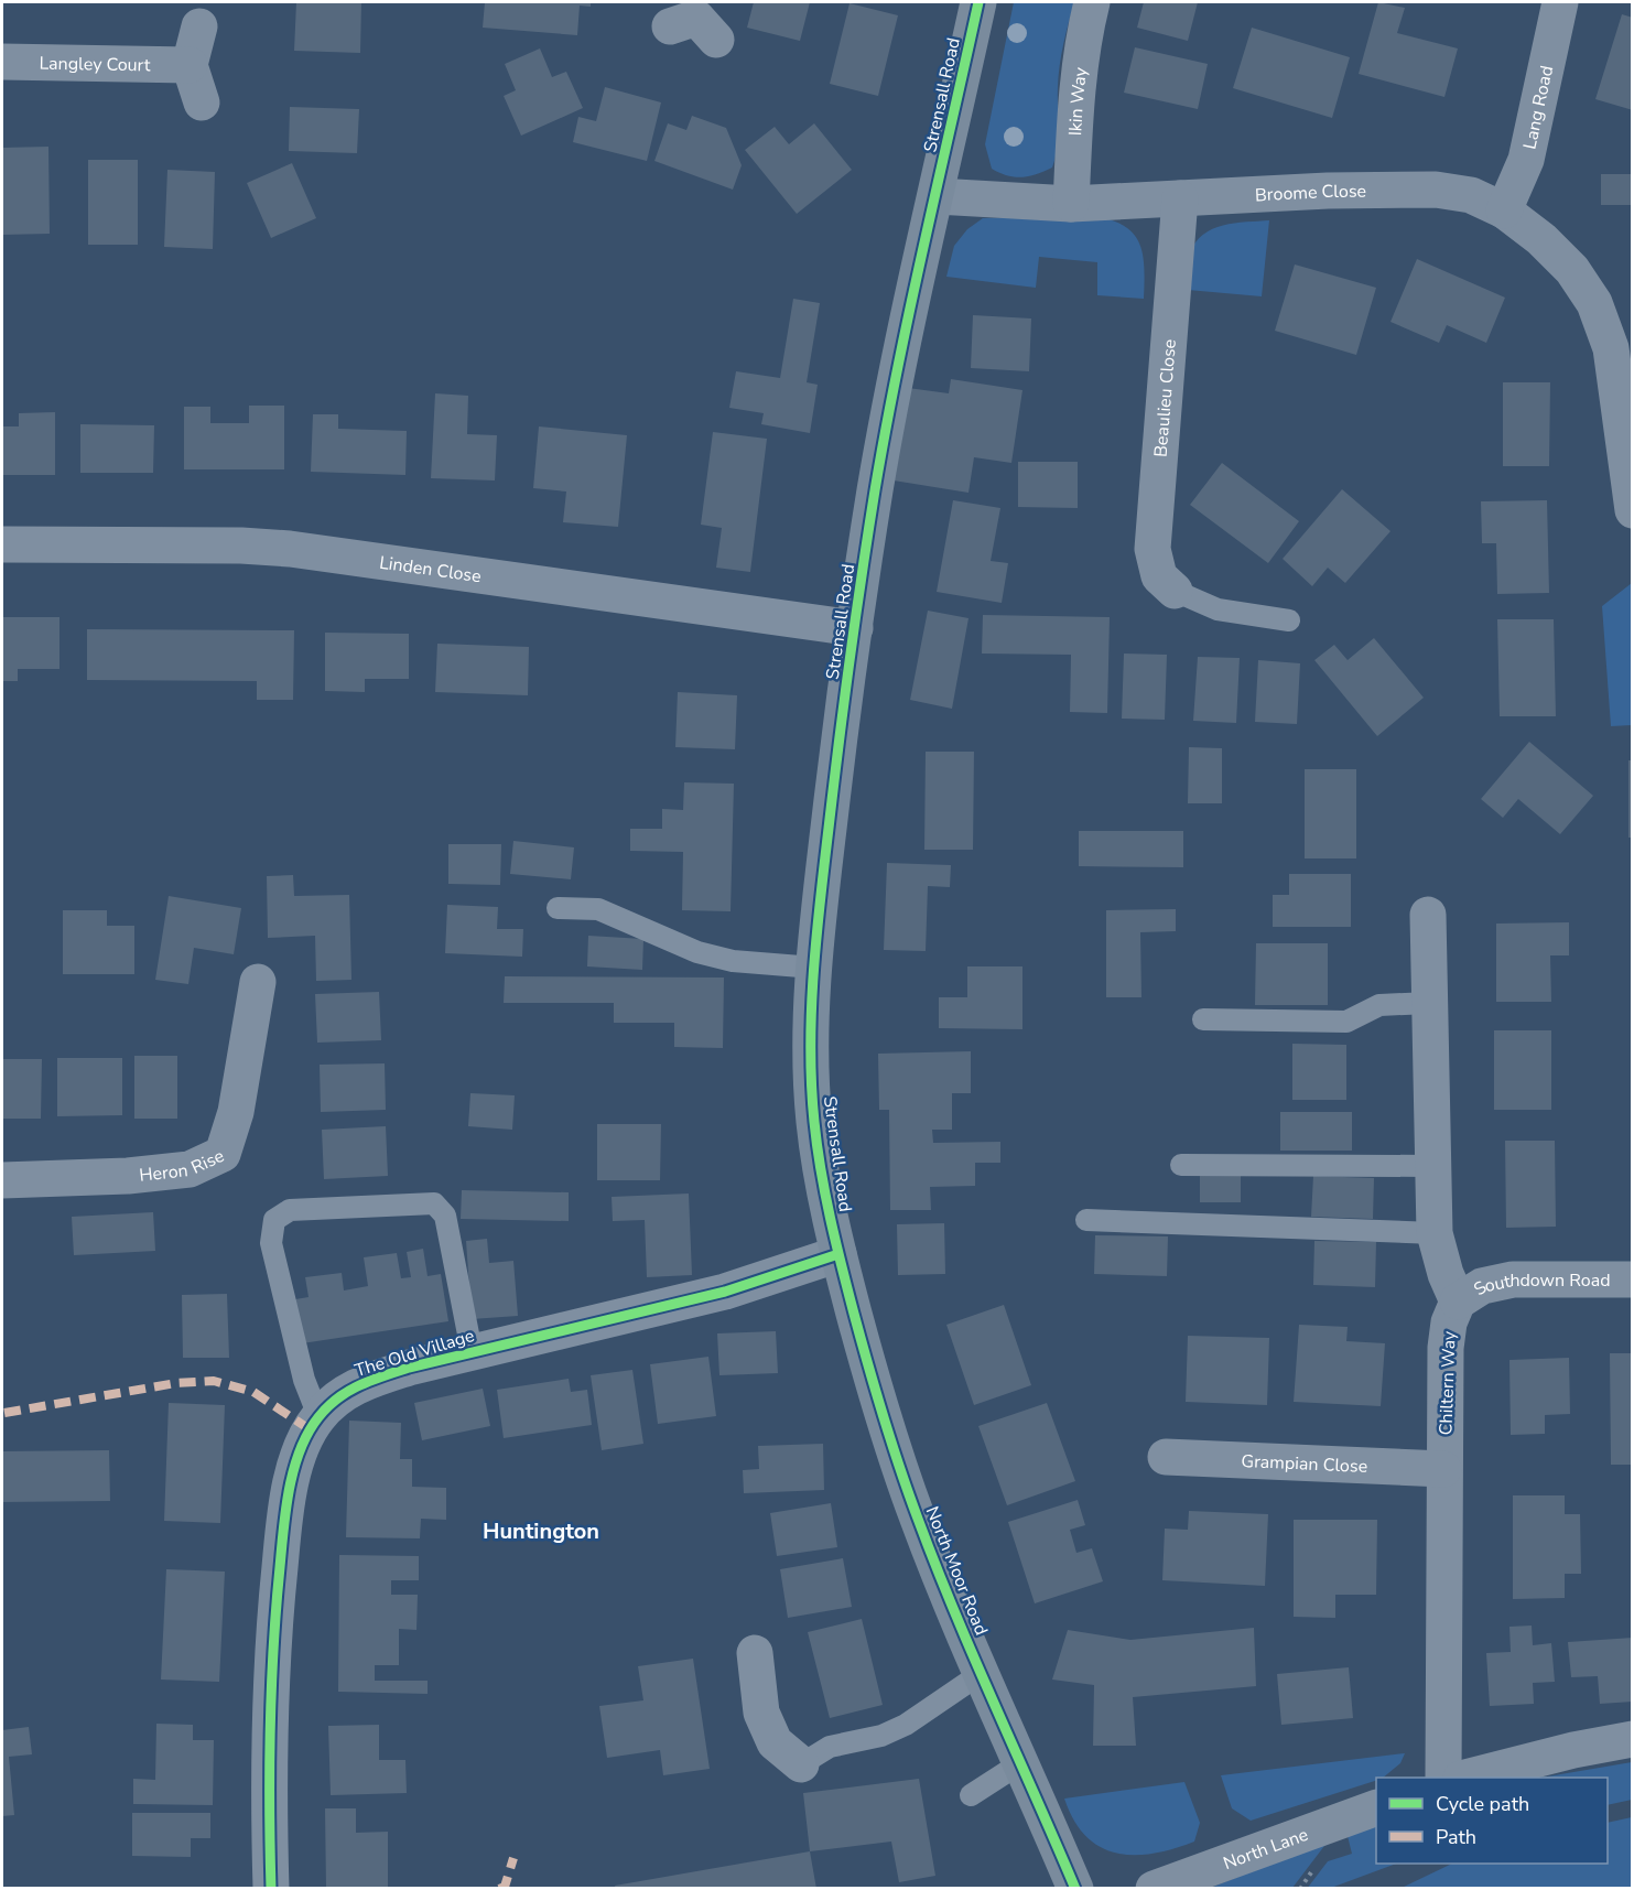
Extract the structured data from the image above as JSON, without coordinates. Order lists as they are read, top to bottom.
{
  "streets": {
    "street": [
      "Langley Court",
      "Strensall Road",
      "Ikin Way",
      "Lang Road",
      "Broome Close",
      "Beaulieu Close",
      "Linden Close",
      "Heron Rise",
      "Southdown Road",
      "The Old Village",
      "Chiltern Way",
      "Grampian Close",
      "North Moor Road",
      "North Lane"
    ]
  },
  "crossings": [
    ["Strensall Road", "Broome Close"],
    ["Strensall Road", "Linden Close"],
    ["Strensall Road", "The Old Village"],
    ["Strensall Road", "North Moor Road"],
    ["Ikin Way", "Broome Close"],
    ["Lang Road", "Broome Close"],
    ["Broome Close", "Beaulieu Close"],
    ["Southdown Road", "Chiltern Way"],
    ["The Old Village", "North Moor Road"],
    ["Chiltern Way", "Grampian Close"]
  ],
  "districts": ["Huntington"],
  "legend": ["Cycle path", "Path"]
}
